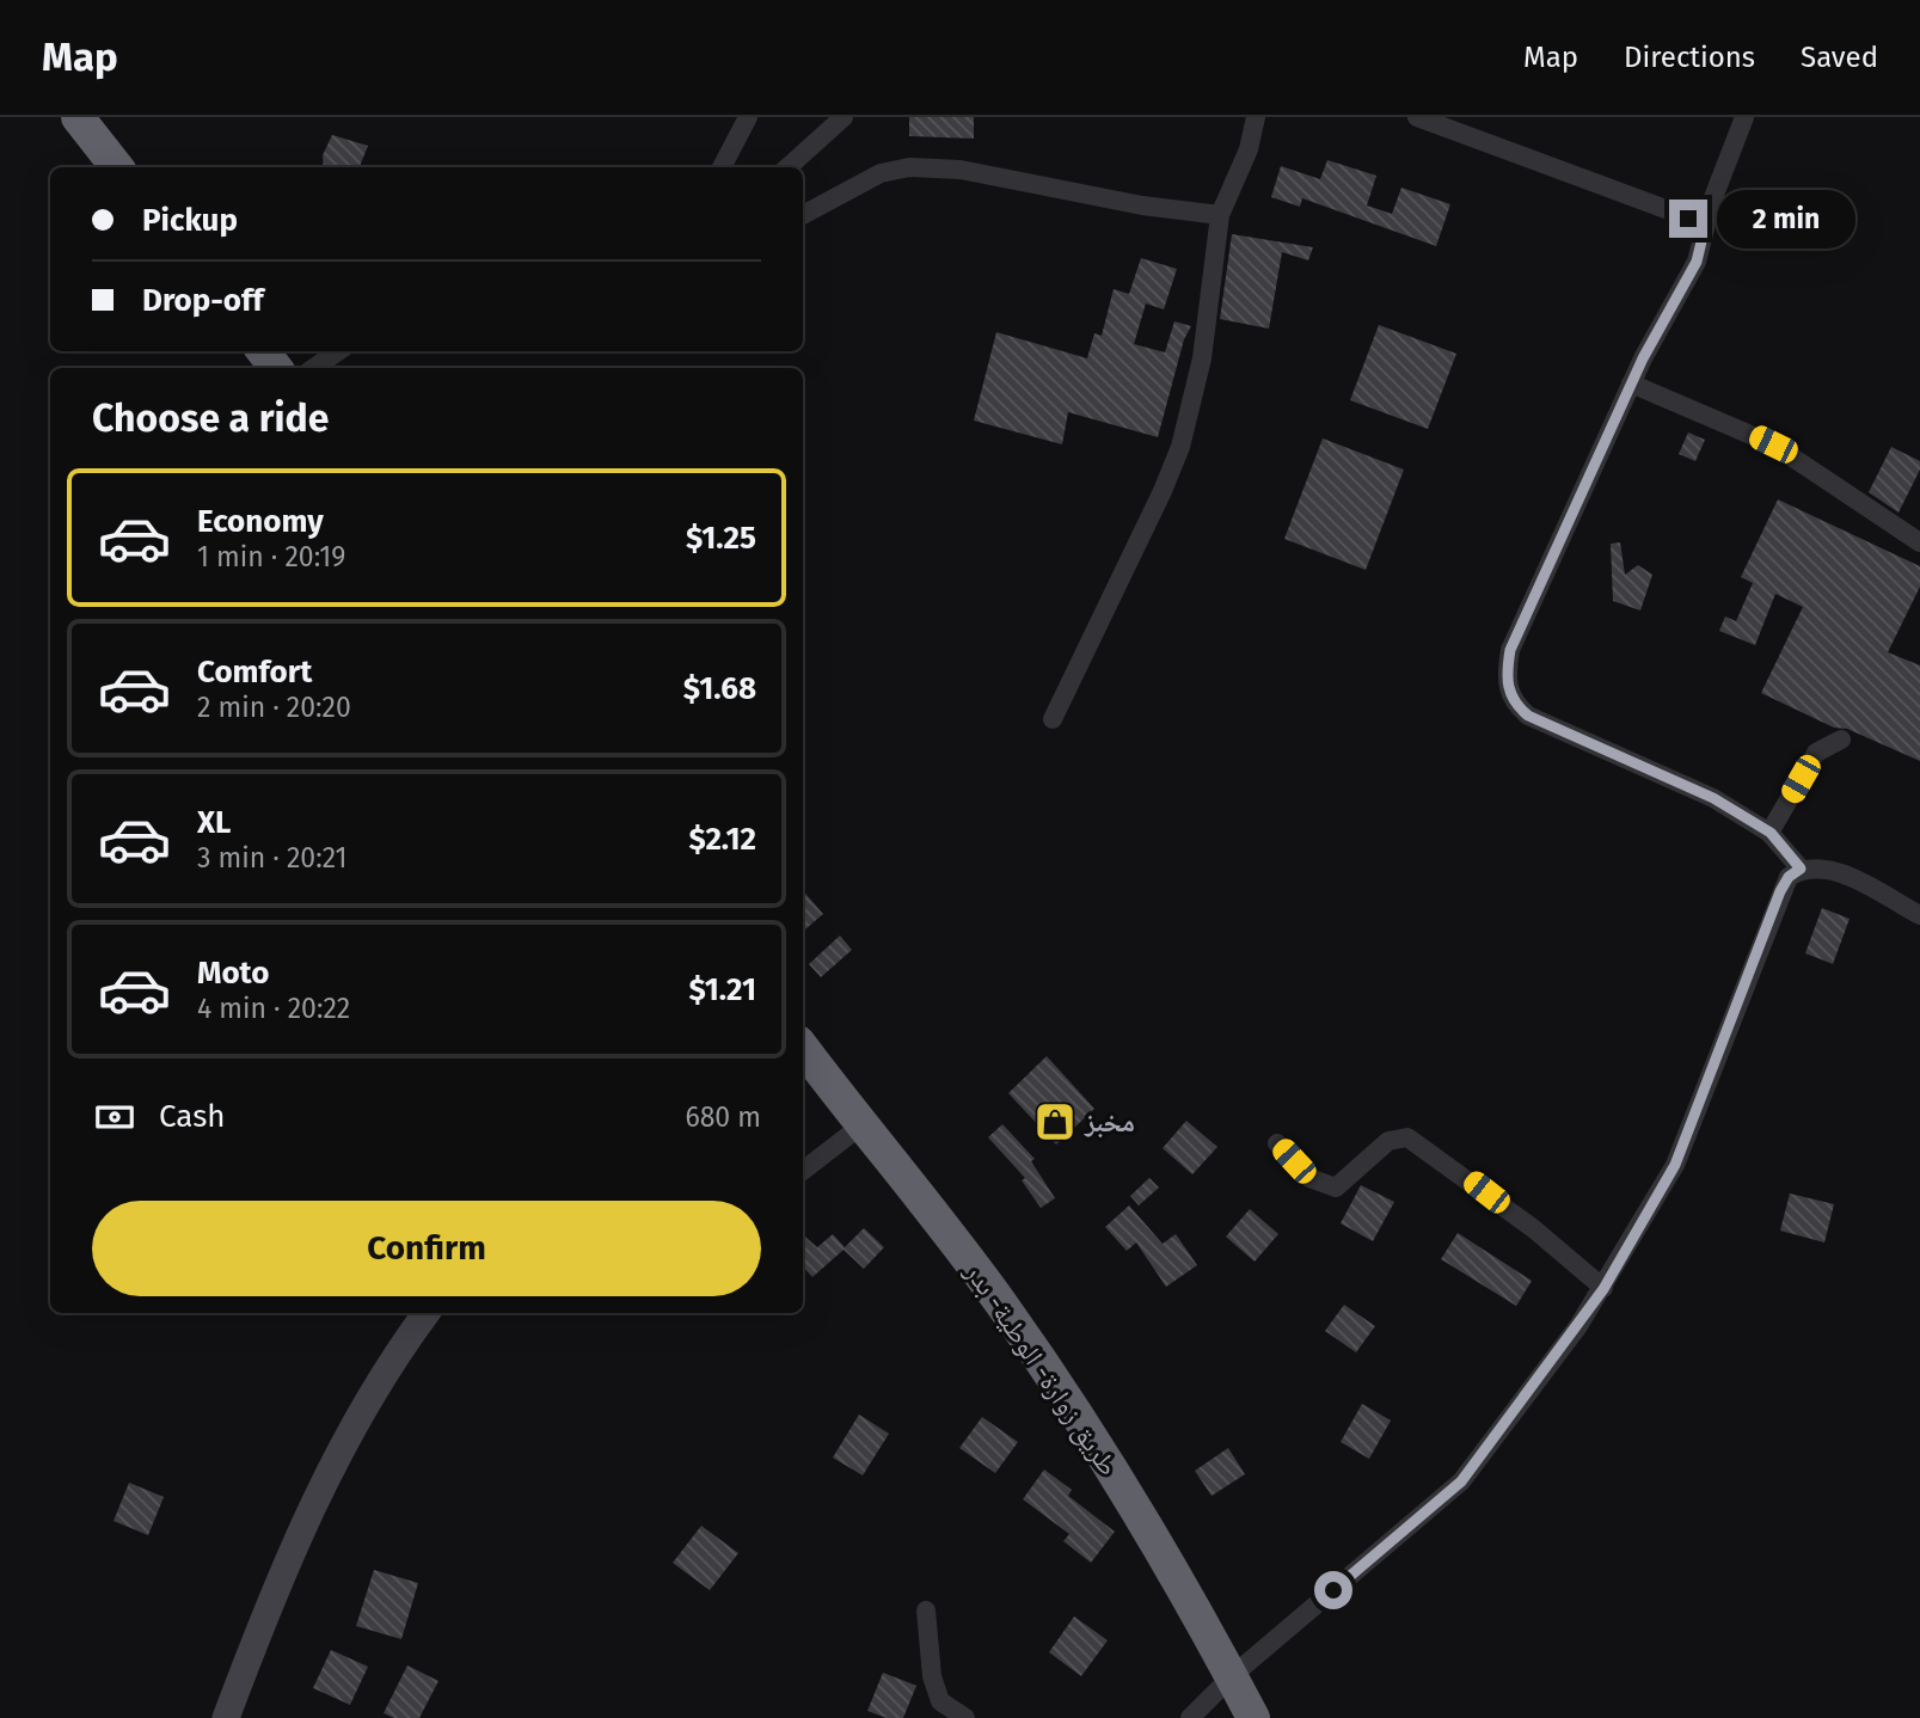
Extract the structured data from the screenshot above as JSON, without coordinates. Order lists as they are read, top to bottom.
{
  "streets": {
    "highway": ["طريق زوارة- الوطية- بدر"]
  },
  "places": {
    "shop": ["مخبز"]
  },
  "page": {
    "header": "Map",
    "nav": ["Map", "Directions", "Saved"],
    "banner": ["Pickup", "Drop-off"],
    "bubble": "2 min",
    "heading": "Choose a ride",
    "list": [
      {
        "name": "Economy",
        "note": "1 min · 20:19",
        "value": "$1.25"
      },
      {
        "name": "Comfort",
        "note": "2 min · 20:20",
        "value": "$1.68"
      },
      {
        "name": "XL",
        "note": "3 min · 20:21",
        "value": "$2.12"
      },
      {
        "name": "Moto",
        "note": "4 min · 20:22",
        "value": "$1.21"
      }
    ],
    "pay": ["Cash", "680 m"],
    "buttons": "Confirm"
  }
}
